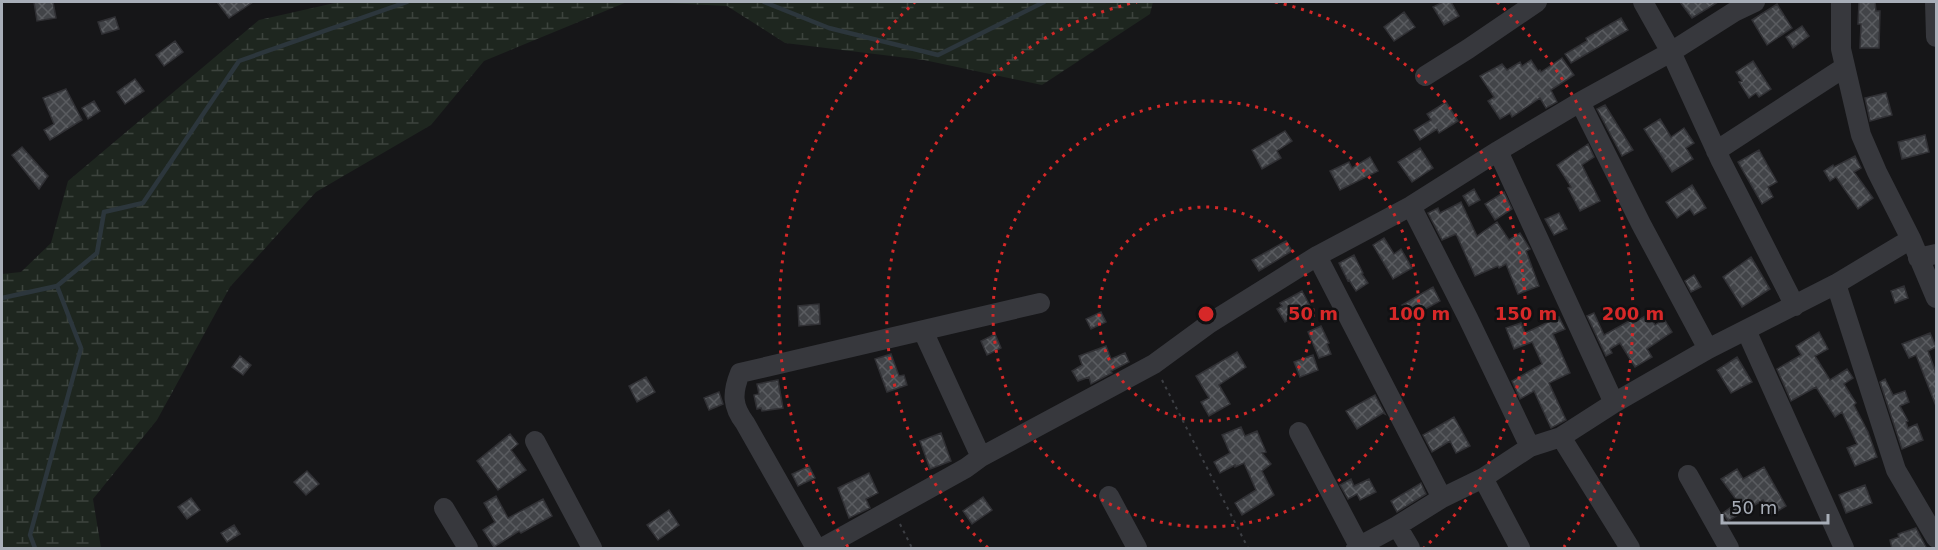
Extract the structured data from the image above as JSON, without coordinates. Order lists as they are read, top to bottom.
{
  "scale_bar": "50 m",
  "rings": [
    "50 m",
    "100 m",
    "150 m",
    "200 m"
  ]
}
